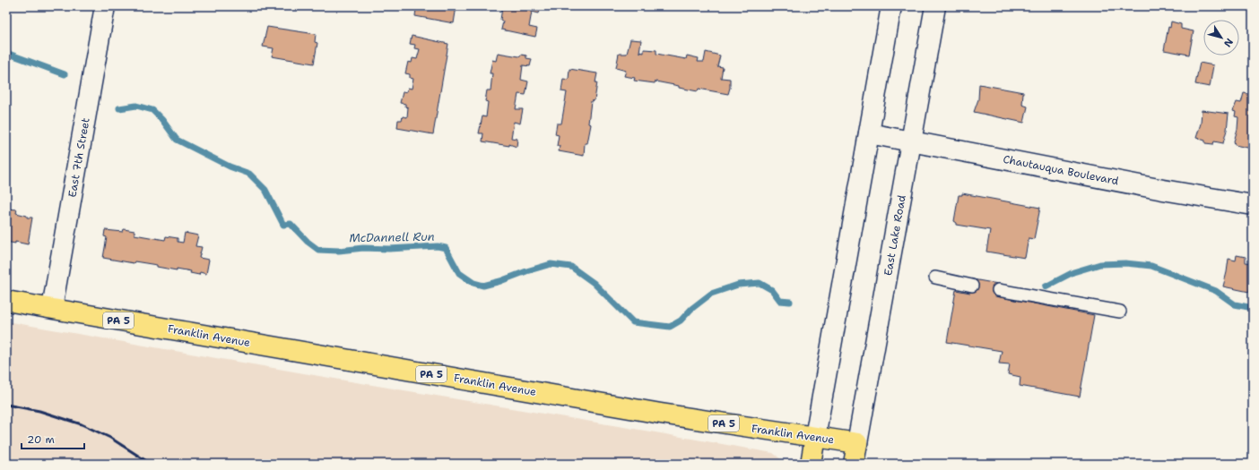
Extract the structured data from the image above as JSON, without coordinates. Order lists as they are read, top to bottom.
{
  "streets": {
    "main road": [
      "East 7th Street",
      "Chautauqua Boulevard",
      "East Lake Road",
      "PA 5",
      "Franklin Avenue"
    ]
  },
  "crossings": [
    ["East 7th Street", "Franklin Avenue"],
    ["Chautauqua Boulevard", "East Lake Road"],
    ["East Lake Road", "Franklin Avenue"]
  ],
  "water": ["McDannell Run"],
  "scale_bar": "20 m",
  "north": "bottom right"
}
